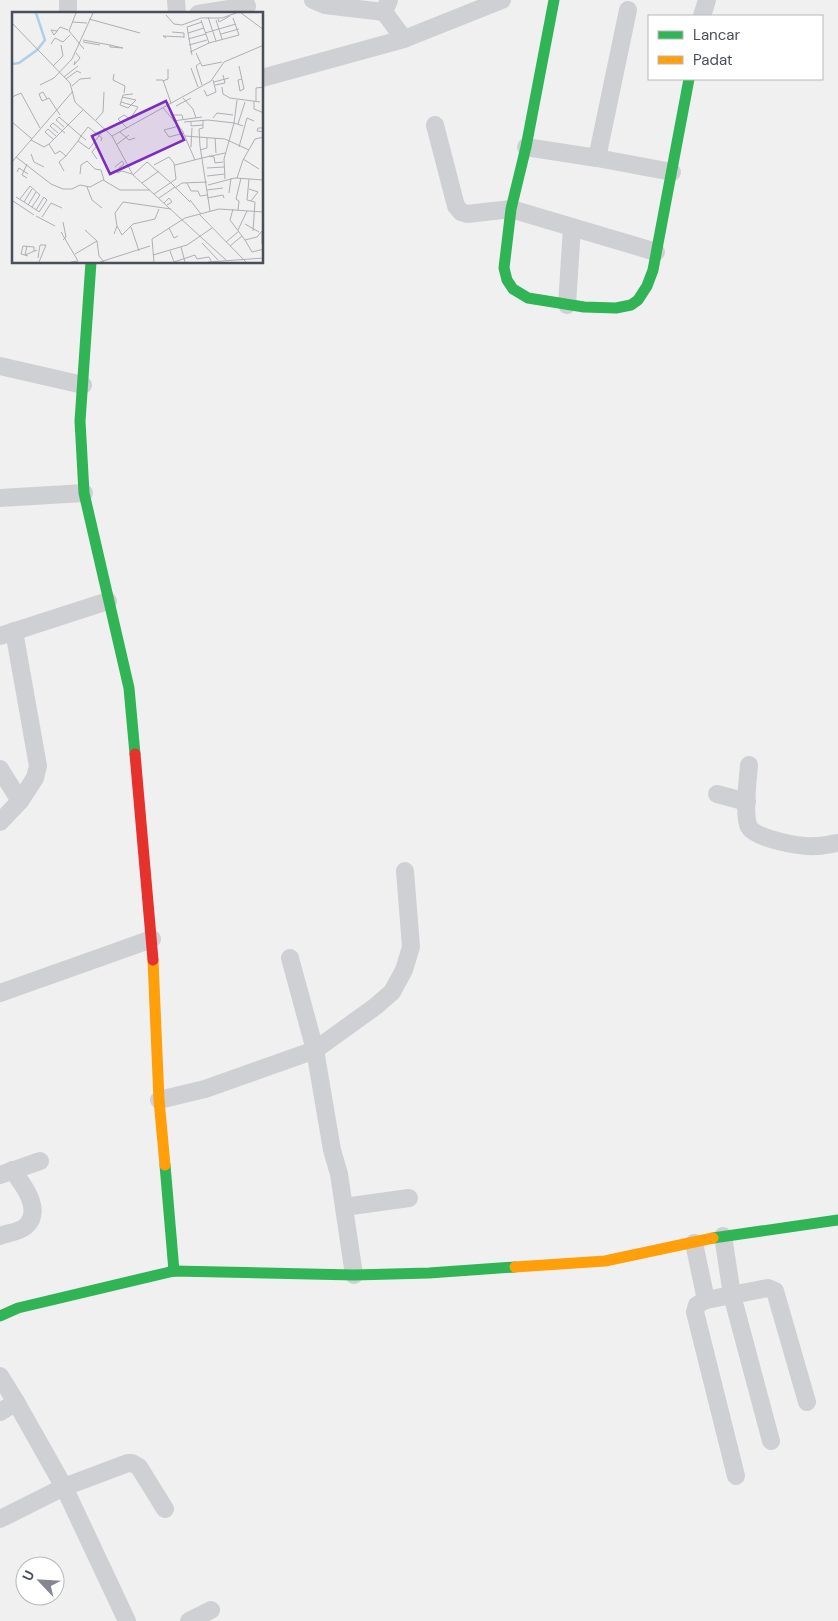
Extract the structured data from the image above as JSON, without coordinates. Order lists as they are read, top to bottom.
{
  "legend": ["Lancar", "Padat"],
  "north": "top left"
}
